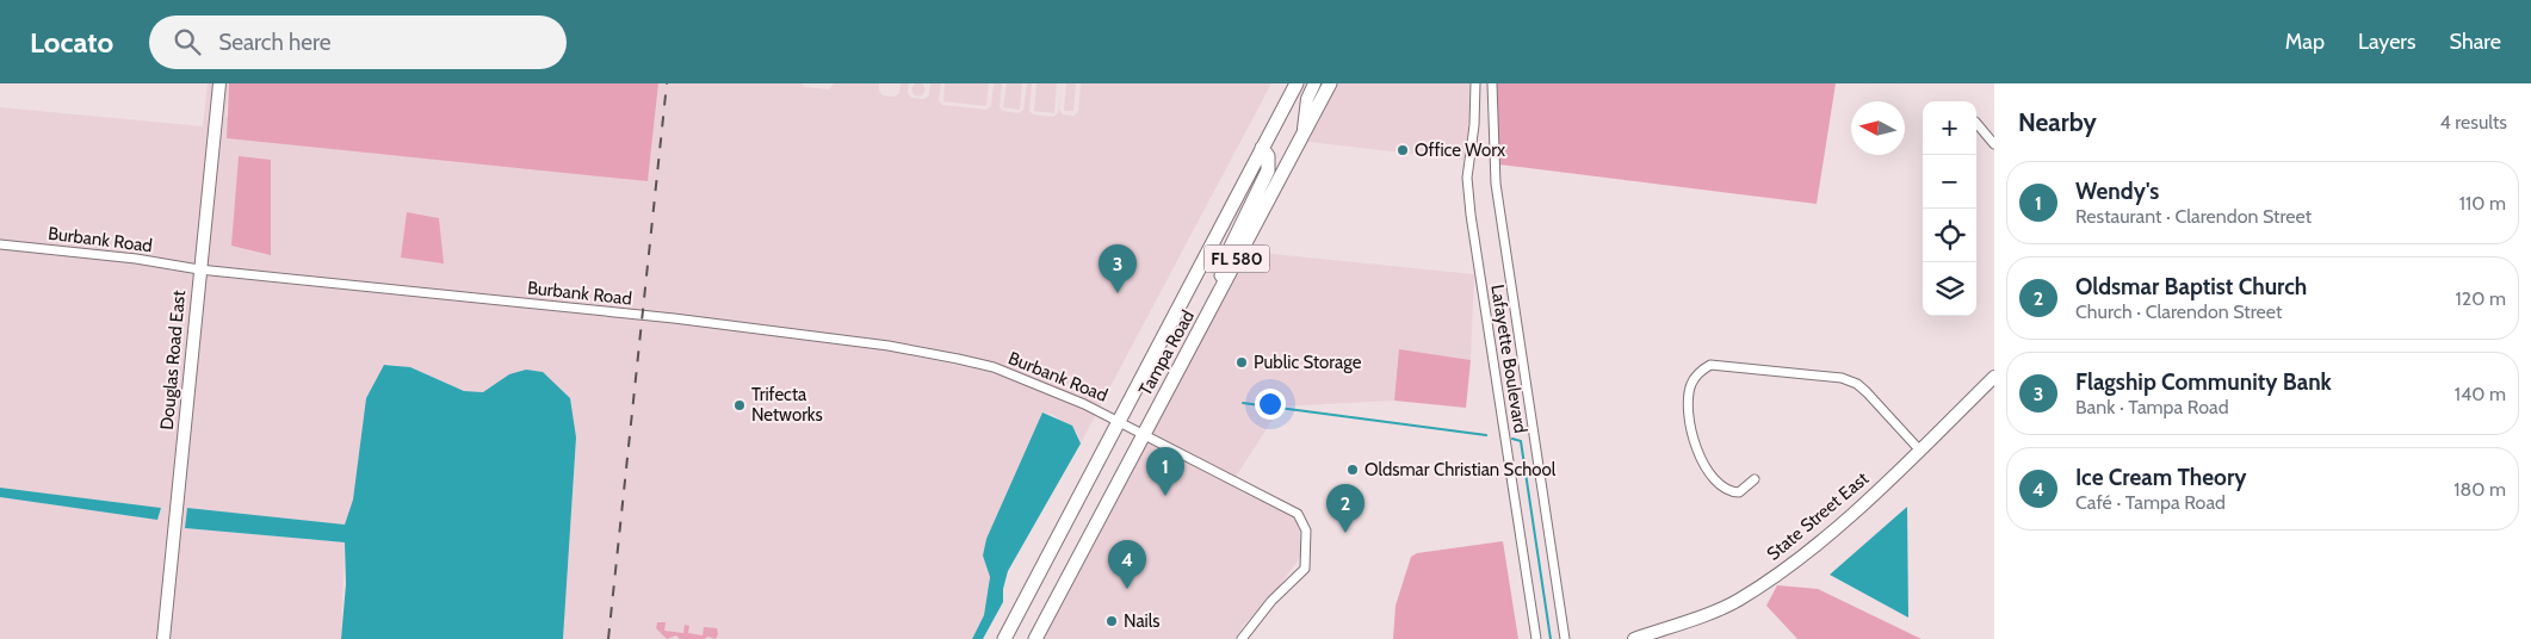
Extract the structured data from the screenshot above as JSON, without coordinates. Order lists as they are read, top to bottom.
{
  "streets": {
    "main road": ["FL 580", "Tampa Road"],
    "street": [
      "Burbank Road",
      "Lafayette Boulevard",
      "Douglas Road East",
      "State Street East"
    ]
  },
  "crossings": [
    ["Burbank Road", "Tampa Road"],
    ["Burbank Road", "Douglas Road East"]
  ],
  "places": [
    "Office Worx",
    "Public Storage",
    "Trifecta Networks",
    "Oldsmar Christian School",
    "Nails"
  ],
  "north": "left",
  "page": {
    "header": "Locato",
    "search": "Search here",
    "nav": ["Map", "Layers", "Share"],
    "heading": ["Nearby", "4 results"],
    "map_buttons": ["+", "−"],
    "list": [
      {
        "mark": "1",
        "name": "Wendy's",
        "note": "Restaurant · Clarendon Street",
        "value": "110 m"
      },
      {
        "mark": "2",
        "name": "Oldsmar Baptist Church",
        "note": "Church · Clarendon Street",
        "value": "120 m"
      },
      {
        "mark": "3",
        "name": "Flagship Community Bank",
        "note": "Bank · Tampa Road",
        "value": "140 m"
      },
      {
        "mark": "4",
        "name": "Ice Cream Theory",
        "note": "Café · Tampa Road",
        "value": "180 m"
      }
    ],
    "pins": [
      "3",
      "1",
      "2",
      "4"
    ]
  }
}
